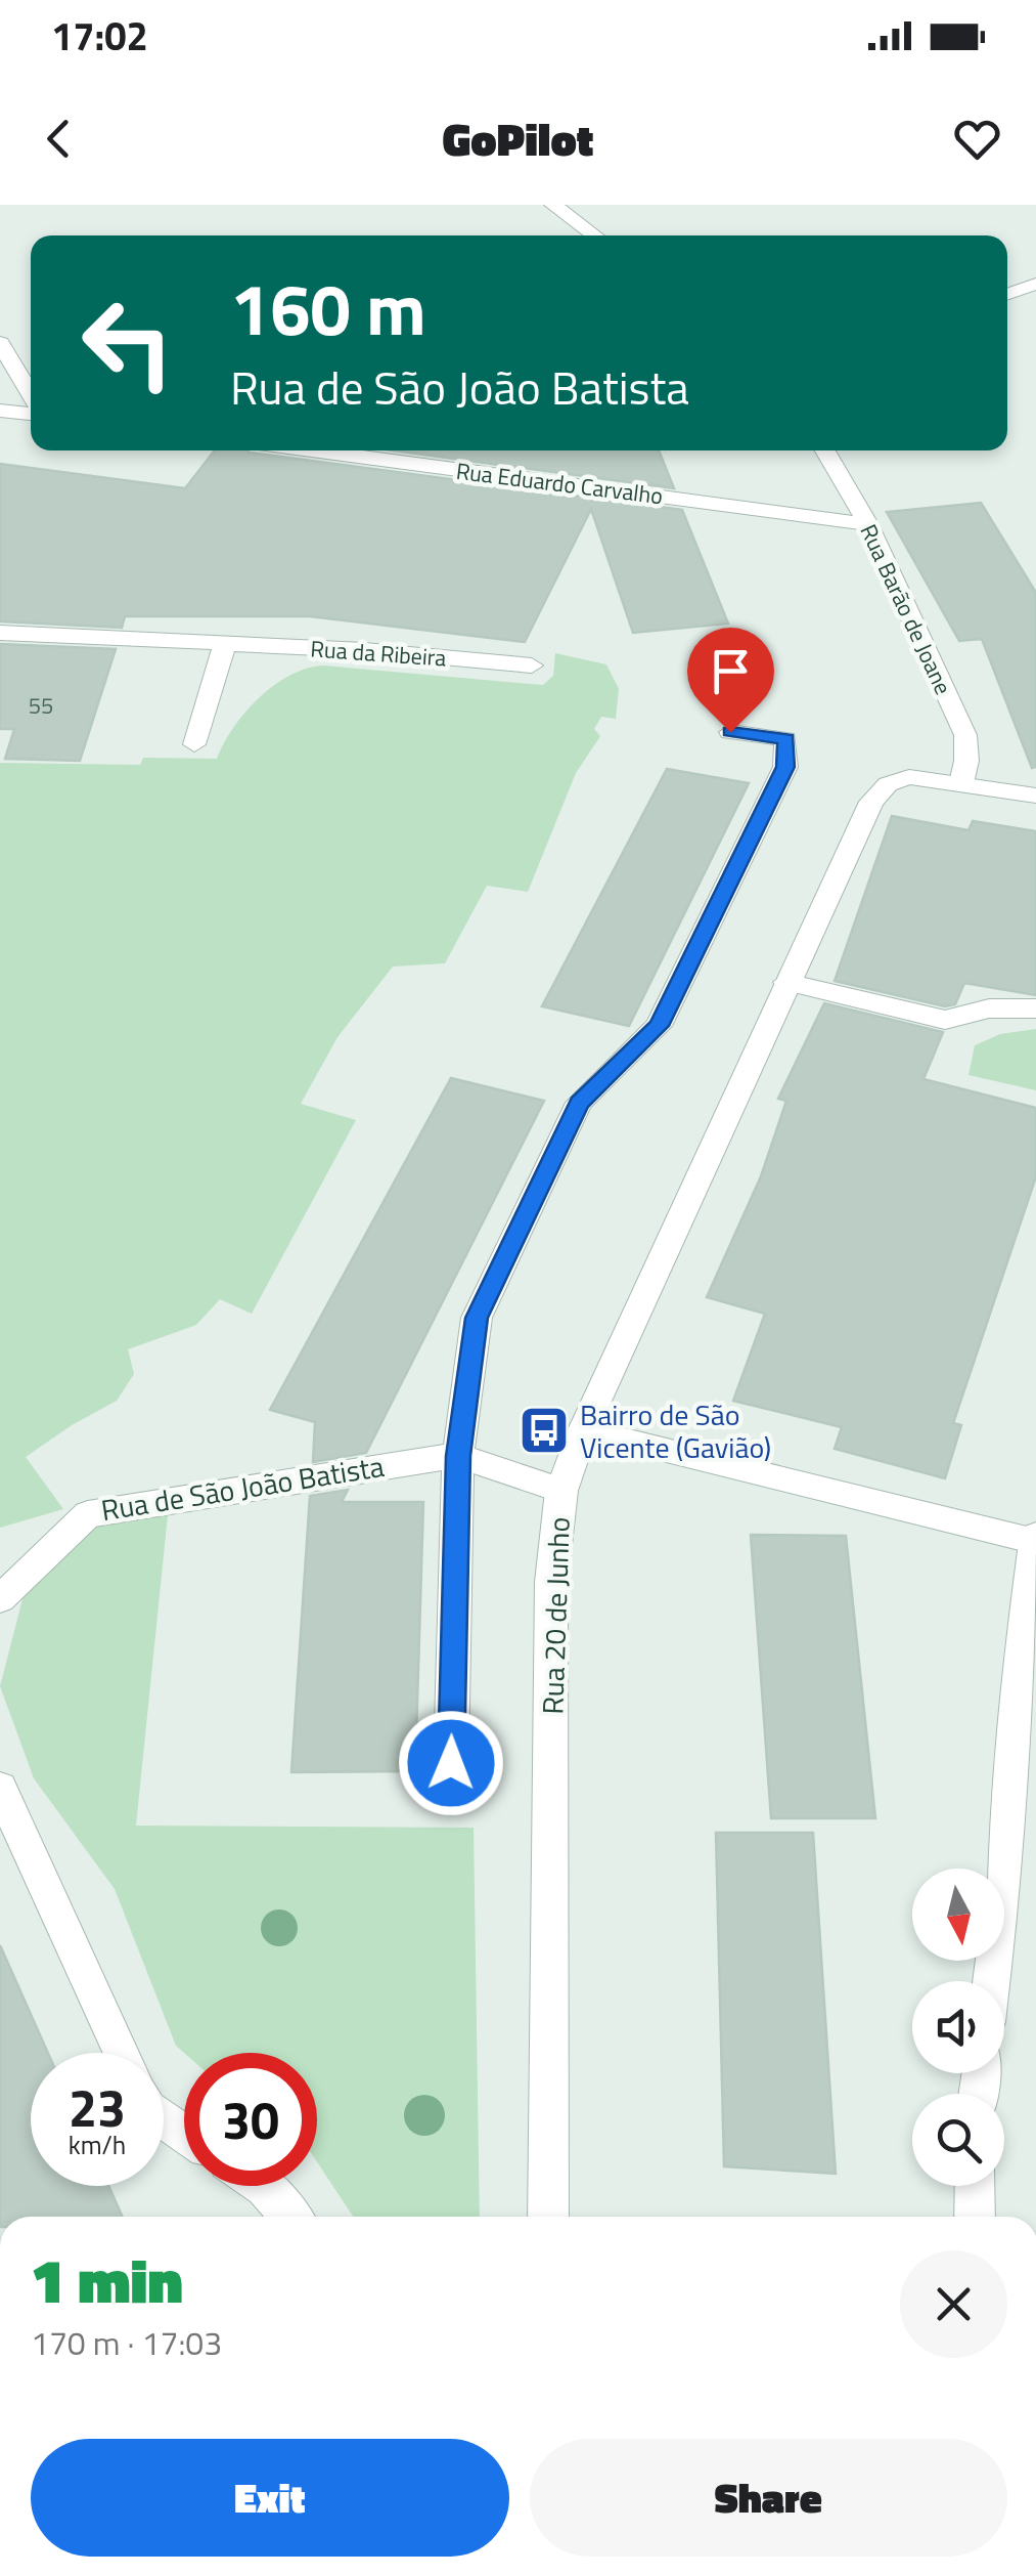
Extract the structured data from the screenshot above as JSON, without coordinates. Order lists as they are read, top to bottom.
{
  "streets": {
    "street": [
      "Rua Eduardo Carvalho",
      "Rua Barão de Joane",
      "Rua da Ribeira",
      "Rua de São João Batista",
      "Rua 20 de Junho"
    ]
  },
  "crossings": [
    ["Rua Eduardo Carvalho", "Rua Barão de Joane"],
    ["Rua Barão de Joane", "Rua 20 de Junho"],
    ["Rua de São João Batista", "Rua 20 de Junho"]
  ],
  "places": {
    "bus stop": ["Bairro de São Vicente (Gavião)"]
  },
  "house_numbers": ["55"],
  "north": "bottom",
  "page": {
    "status": "17:02",
    "header": "GoPilot",
    "turn": ["160 m", "Rua de São João Batista"],
    "speed": "23 km/h",
    "limit": "30",
    "heading": ["1 min", "170 m · 17:03"],
    "buttons": ["Exit", "Share"]
  }
}
